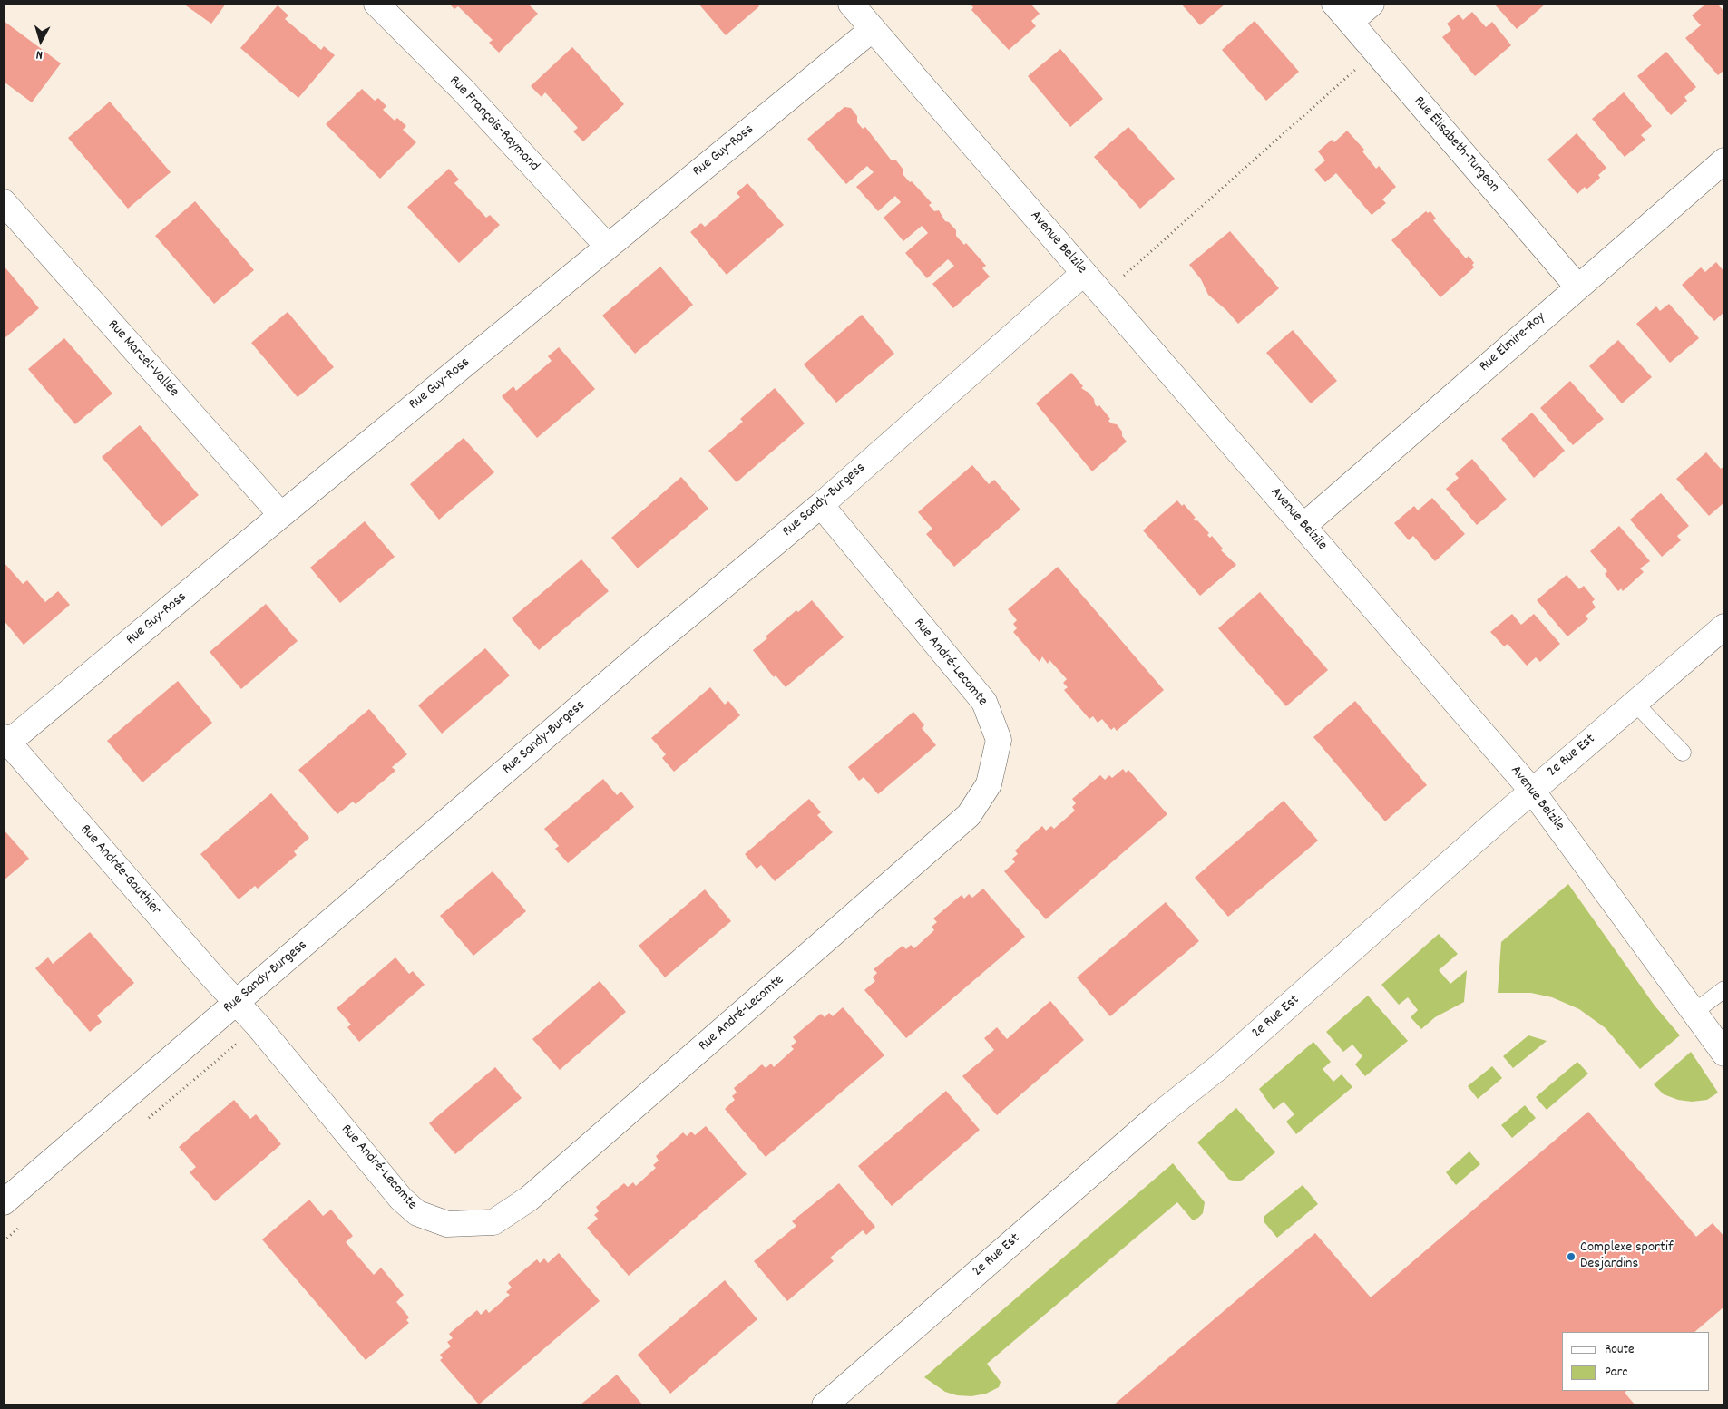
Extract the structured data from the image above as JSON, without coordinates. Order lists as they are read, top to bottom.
{
  "streets": {
    "street": [
      "Rue François-Raymond",
      "Rue Élisabeth-Turgeon",
      "Rue Guy-Ross",
      "Avenue Belzile",
      "Rue Elmire-Roy",
      "Rue Marcel-Vallée",
      "Rue Sandy-Burgess",
      "Rue André-Lecomte",
      "2e Rue Est",
      "Rue Andrée-Gauthier"
    ]
  },
  "crossings": [
    ["Rue François-Raymond", "Rue Guy-Ross"],
    ["Rue Élisabeth-Turgeon", "Rue Elmire-Roy"],
    ["Rue Guy-Ross", "Avenue Belzile"],
    ["Rue Guy-Ross", "Rue Marcel-Vallée"],
    ["Rue Guy-Ross", "Rue Andrée-Gauthier"],
    ["Avenue Belzile", "Rue Elmire-Roy"],
    ["Avenue Belzile", "Rue Sandy-Burgess"],
    ["Avenue Belzile", "2e Rue Est"],
    ["Rue Sandy-Burgess", "Rue André-Lecomte"],
    ["Rue Sandy-Burgess", "Rue Andrée-Gauthier"],
    ["Rue André-Lecomte", "Rue Andrée-Gauthier"]
  ],
  "places": ["Complexe sportif Desjardins"],
  "legend": ["Route", "Parc"],
  "north": "bottom"
}
